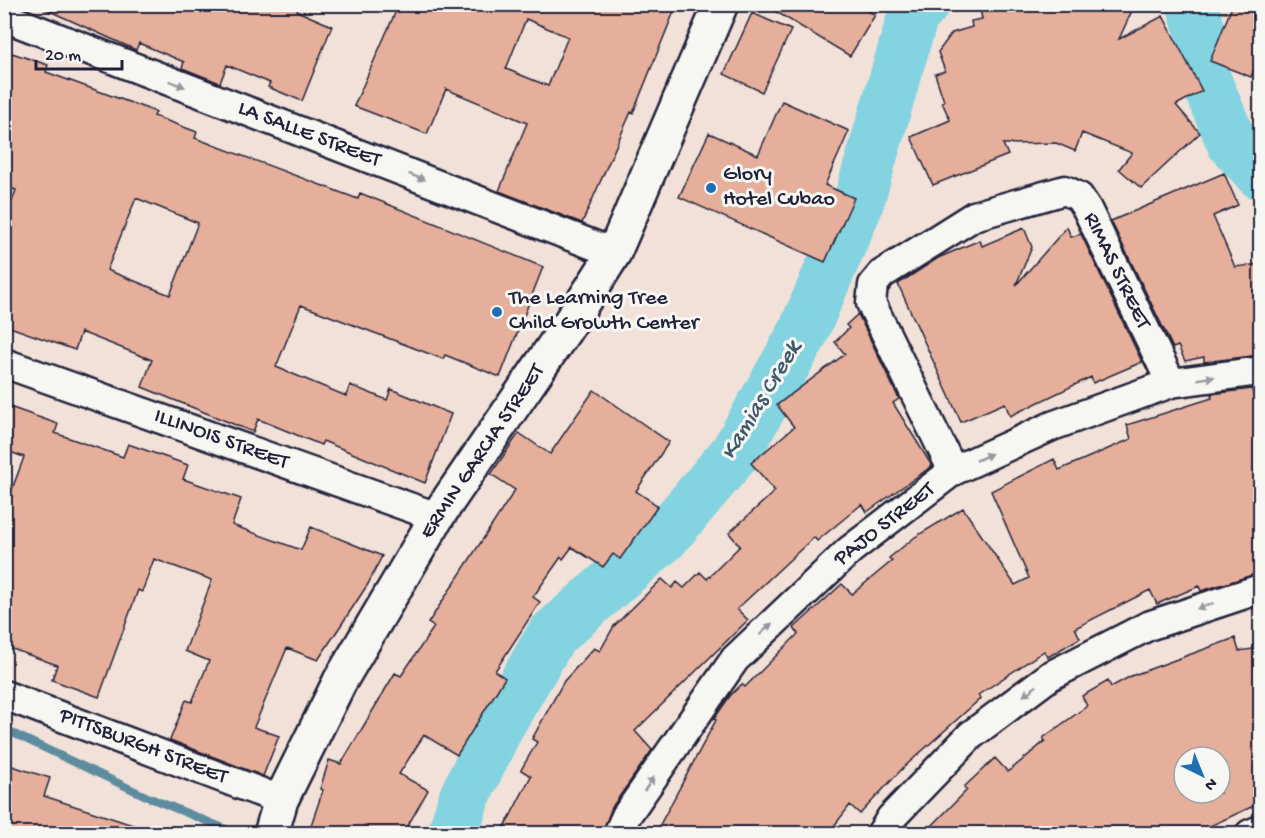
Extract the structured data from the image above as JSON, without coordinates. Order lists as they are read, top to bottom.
{
  "streets": {
    "street": [
      "LA SALLE STREET",
      "RIMAS STREET",
      "ILLINOIS STREET",
      "ERMIN GARCIA STREET",
      "PAJO STREET",
      "PITTSBURGH STREET"
    ]
  },
  "crossings": [
    ["LA SALLE STREET", "ERMIN GARCIA STREET"],
    ["RIMAS STREET", "PAJO STREET"],
    ["ILLINOIS STREET", "ERMIN GARCIA STREET"],
    ["ERMIN GARCIA STREET", "PITTSBURGH STREET"]
  ],
  "one_way": ["LA SALLE STREET"],
  "water": ["Kamias Creek"],
  "places": ["Glory Hotel Cubao", "The Learning Tree Child Growth Center"],
  "scale_bar": "20 m",
  "north": "bottom right"
}
